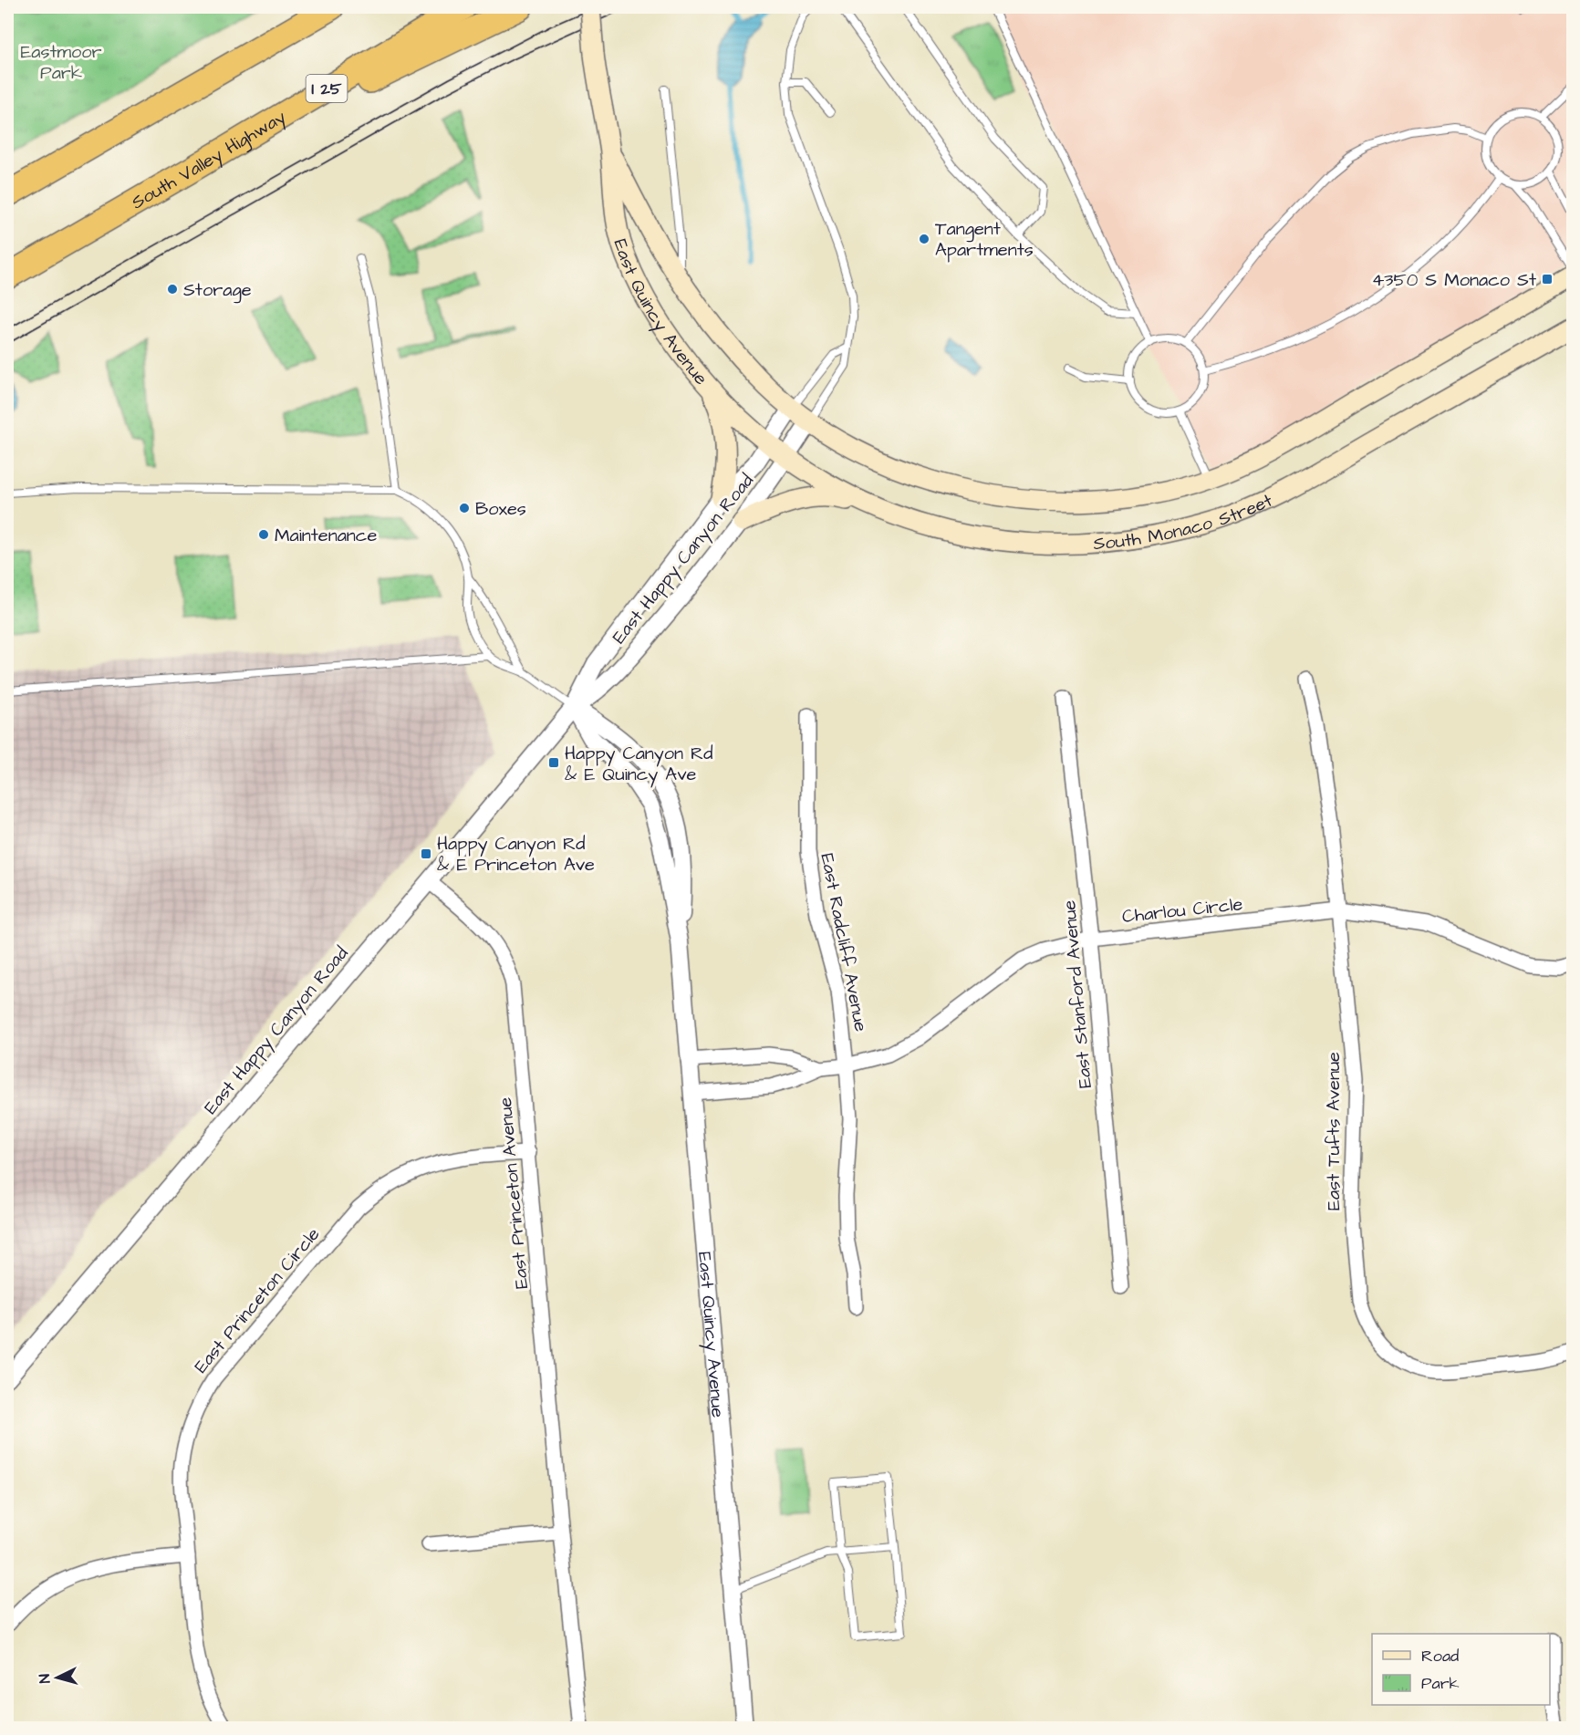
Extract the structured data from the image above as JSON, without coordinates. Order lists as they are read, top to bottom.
{
  "streets": {
    "highway": ["I 25", "South Valley Highway"],
    "main road": ["East Quincy Avenue", "South Monaco Street"],
    "street": [
      "East Happy Canyon Road",
      "Charlou Circle",
      "East Radcliff Avenue",
      "East Stanford Avenue",
      "East Tufts Avenue",
      "East Princeton Avenue",
      "East Princeton Circle"
    ]
  },
  "crossings": [
    ["East Quincy Avenue", "South Monaco Street"],
    ["East Quincy Avenue", "East Happy Canyon Road"],
    ["East Quincy Avenue", "Charlou Circle"],
    ["South Monaco Street", "East Happy Canyon Road"],
    ["East Happy Canyon Road", "East Princeton Avenue"],
    ["Charlou Circle", "East Radcliff Avenue"],
    ["Charlou Circle", "East Stanford Avenue"],
    ["Charlou Circle", "East Tufts Avenue"],
    ["East Princeton Avenue", "East Princeton Circle"]
  ],
  "parks": ["Eastmoor Park"],
  "places": {
    "other": [
      "Tangent Apartments",
      "Storage",
      "Boxes",
      "Maintenance"
    ],
    "transit": ["4350 S Monaco St", "Happy Canyon Rd & E Quincy Ave", "Happy Canyon Rd & E Princeton Ave"]
  },
  "legend": ["Road", "Park"],
  "north": "left"
}
